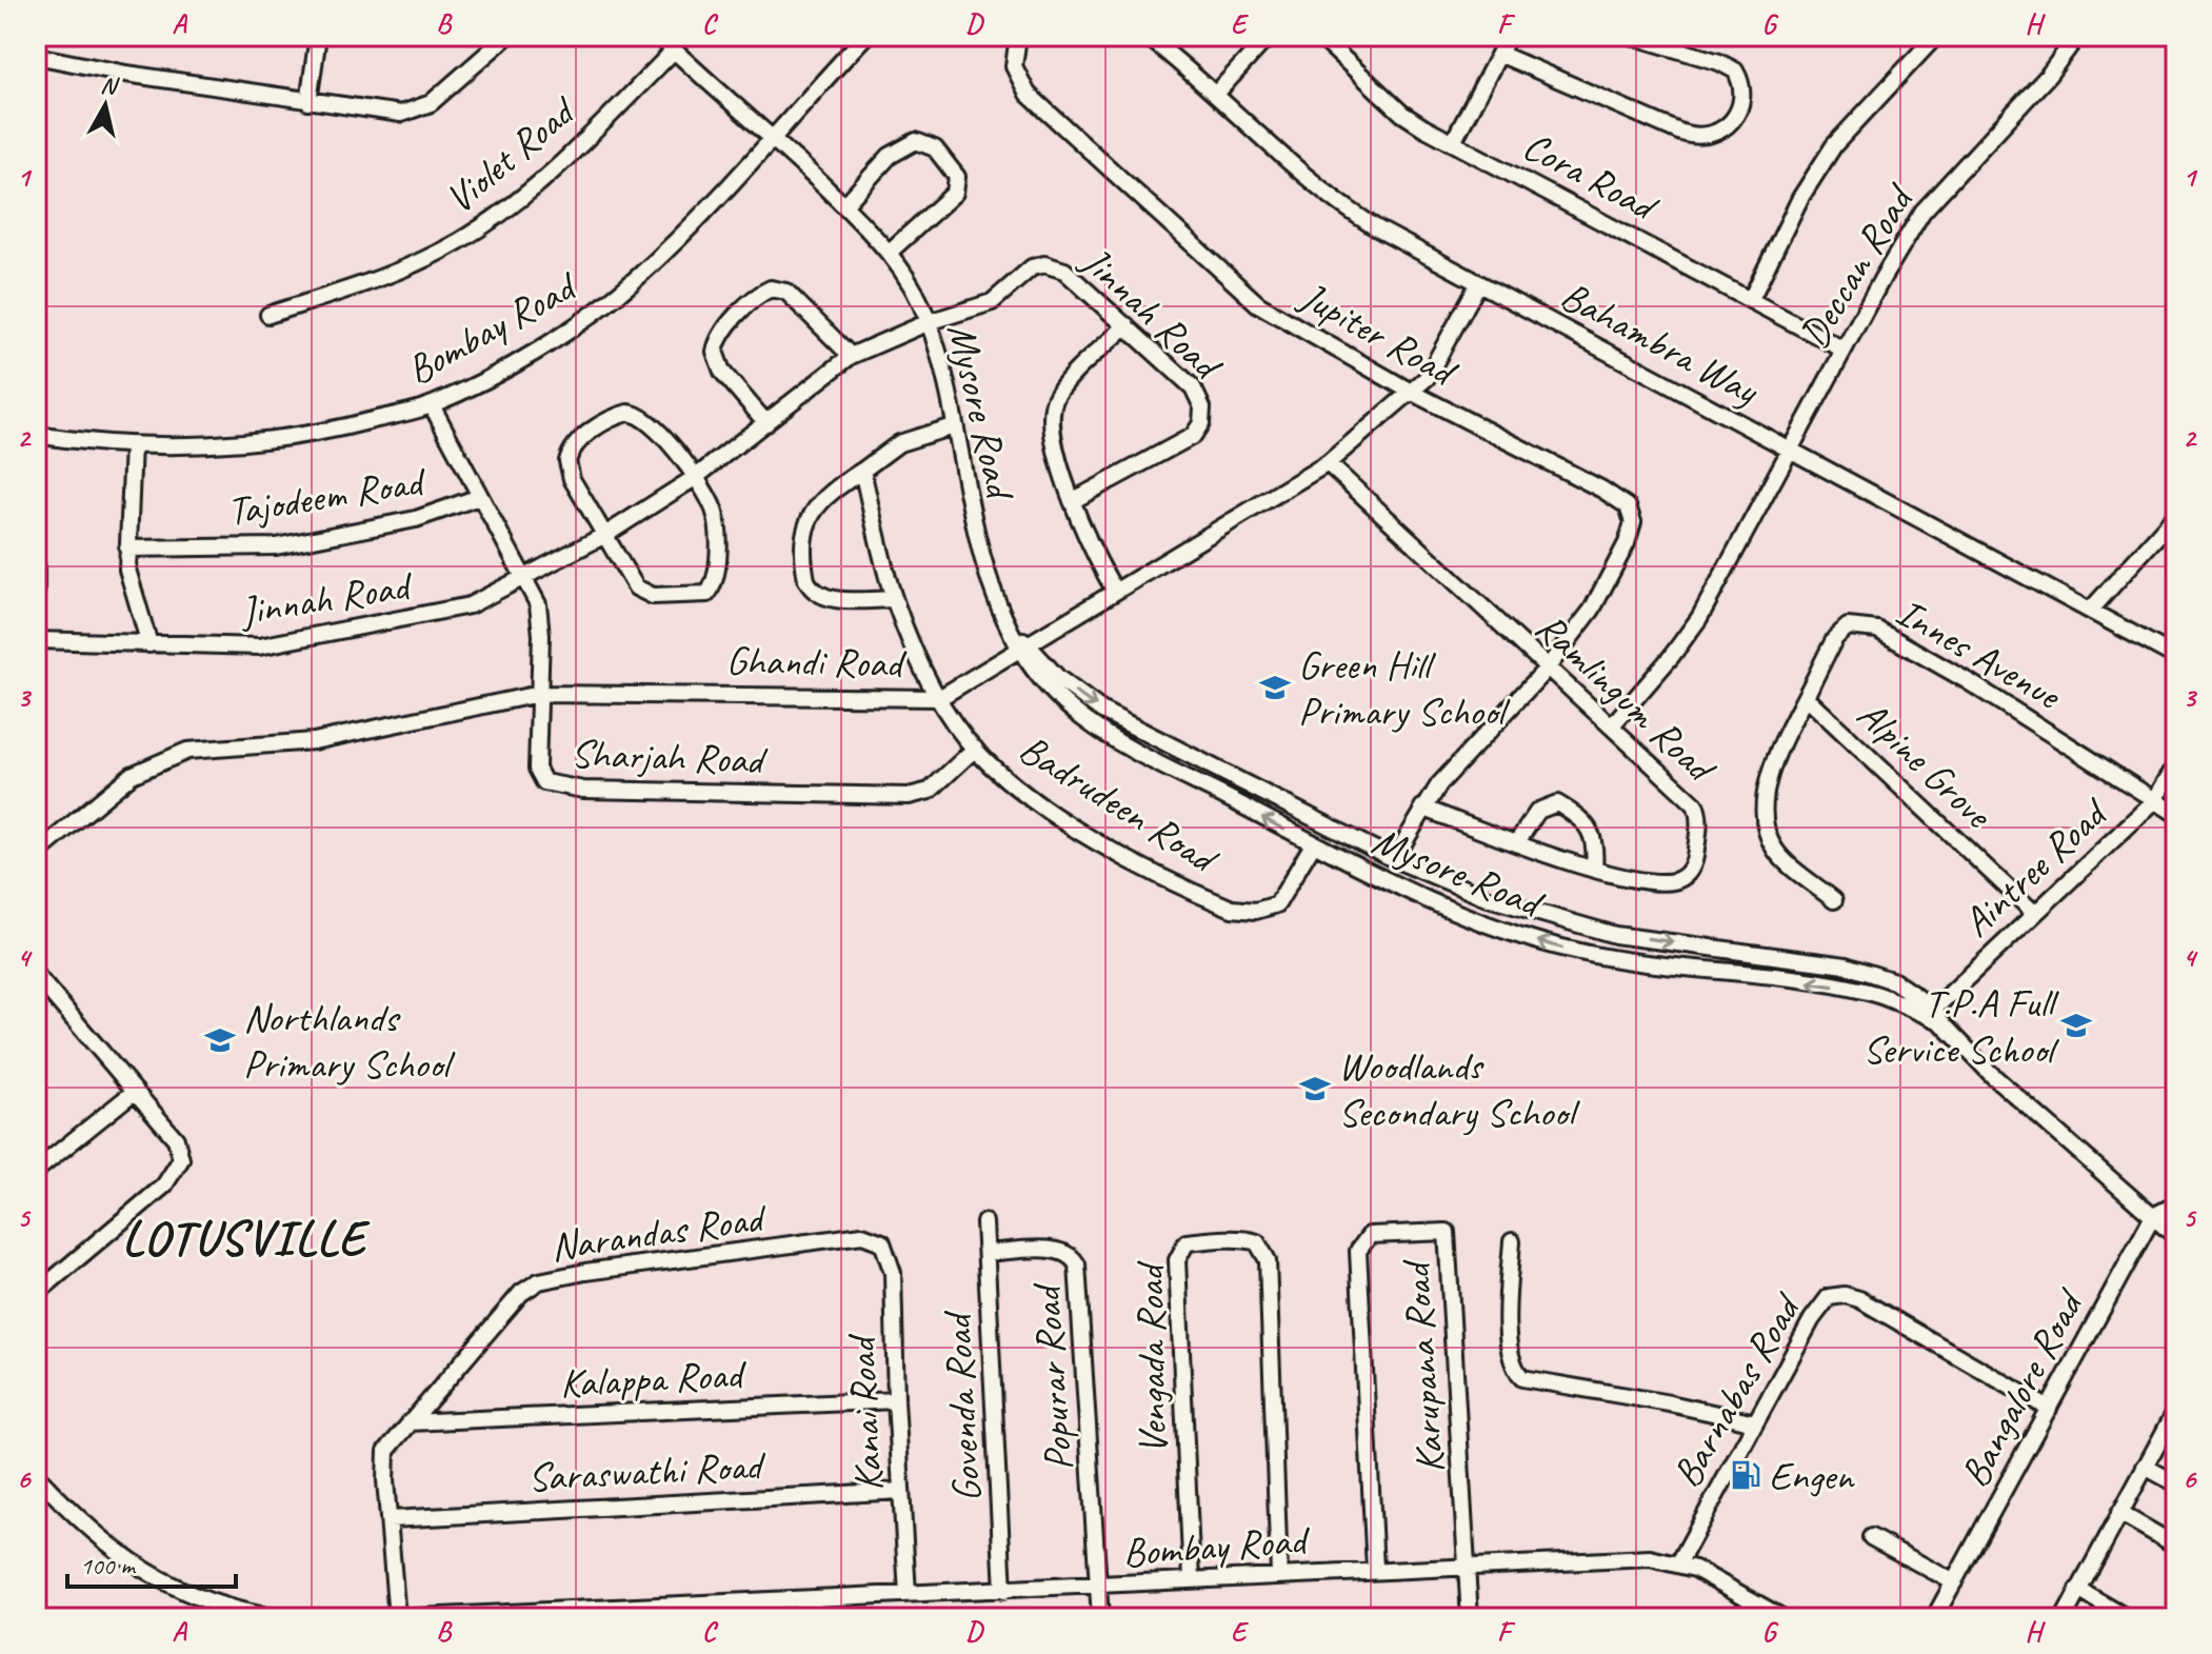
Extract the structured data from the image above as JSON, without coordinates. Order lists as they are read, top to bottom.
{
  "streets": {
    "street": [
      "Violet Road",
      "Cora Road",
      "Deccan Road",
      "Jinnah Road",
      "Bombay Road",
      "Jupiter Road",
      "Bahambra Way",
      "Mysore Road",
      "Tajodeem Road",
      "Innes Avenue",
      "Ghandi Road",
      "Ramlingum Road",
      "Sharjah Road",
      "Alpine Grove",
      "Badrudeen Road",
      "Aintree Road",
      "Narandas Road",
      "Vengada Road",
      "Karupana Road",
      "Kalappa Road",
      "Popurar Road",
      "Bangalore Road",
      "Barnabas Road",
      "Govenda Road",
      "Kanai Road",
      "Saraswathi Road"
    ]
  },
  "crossings": [
    ["Violet Road", "Mysore Road"],
    ["Cora Road", "Deccan Road"],
    ["Deccan Road", "Bahambra Way"],
    ["Deccan Road", "Ramlingum Road"],
    ["Jinnah Road", "Mysore Road"],
    ["Jinnah Road", "Sharjah Road"],
    ["Bombay Road", "Mysore Road"],
    ["Bombay Road", "Sharjah Road"],
    ["Bombay Road", "Narandas Road"],
    ["Bombay Road", "Vengada Road"],
    ["Bombay Road", "Karupana Road"],
    ["Bombay Road", "Popurar Road"],
    ["Bombay Road", "Barnabas Road"],
    ["Bombay Road", "Govenda Road"],
    ["Bombay Road", "Kanai Road"],
    ["Jupiter Road", "Ghandi Road"],
    ["Jupiter Road", "Ramlingum Road"],
    ["Bahambra Way", "Ghandi Road"],
    ["Mysore Road", "Ghandi Road"],
    ["Mysore Road", "Badrudeen Road"],
    ["Mysore Road", "Aintree Road"],
    ["Mysore Road", "Bangalore Road"],
    ["Tajodeem Road", "Sharjah Road"],
    ["Innes Avenue", "Alpine Grove"],
    ["Innes Avenue", "Aintree Road"],
    ["Ghandi Road", "Ramlingum Road"],
    ["Ghandi Road", "Sharjah Road"],
    ["Ghandi Road", "Badrudeen Road"],
    ["Sharjah Road", "Badrudeen Road"],
    ["Alpine Grove", "Aintree Road"],
    ["Narandas Road", "Kalappa Road"],
    ["Narandas Road", "Kanai Road"],
    ["Narandas Road", "Saraswathi Road"],
    ["Kalappa Road", "Kanai Road"],
    ["Popurar Road", "Govenda Road"],
    ["Bangalore Road", "Barnabas Road"],
    ["Kanai Road", "Saraswathi Road"]
  ],
  "districts": ["LOTUSVILLE"],
  "places": {
    "school or university": [
      "Green Hill Primary School",
      "T.P.A Full Service School",
      "Northlands Primary School",
      "Woodlands Secondary School"
    ],
    "fuel station": ["Engen"]
  },
  "scale_bar": "100 m",
  "north": "top",
  "grid": {
    "columns": [
      "A",
      "B",
      "C",
      "D",
      "E",
      "F",
      "G",
      "H"
    ],
    "rows": [
      "1",
      "2",
      "3",
      "4",
      "5",
      "6"
    ]
  }
}
